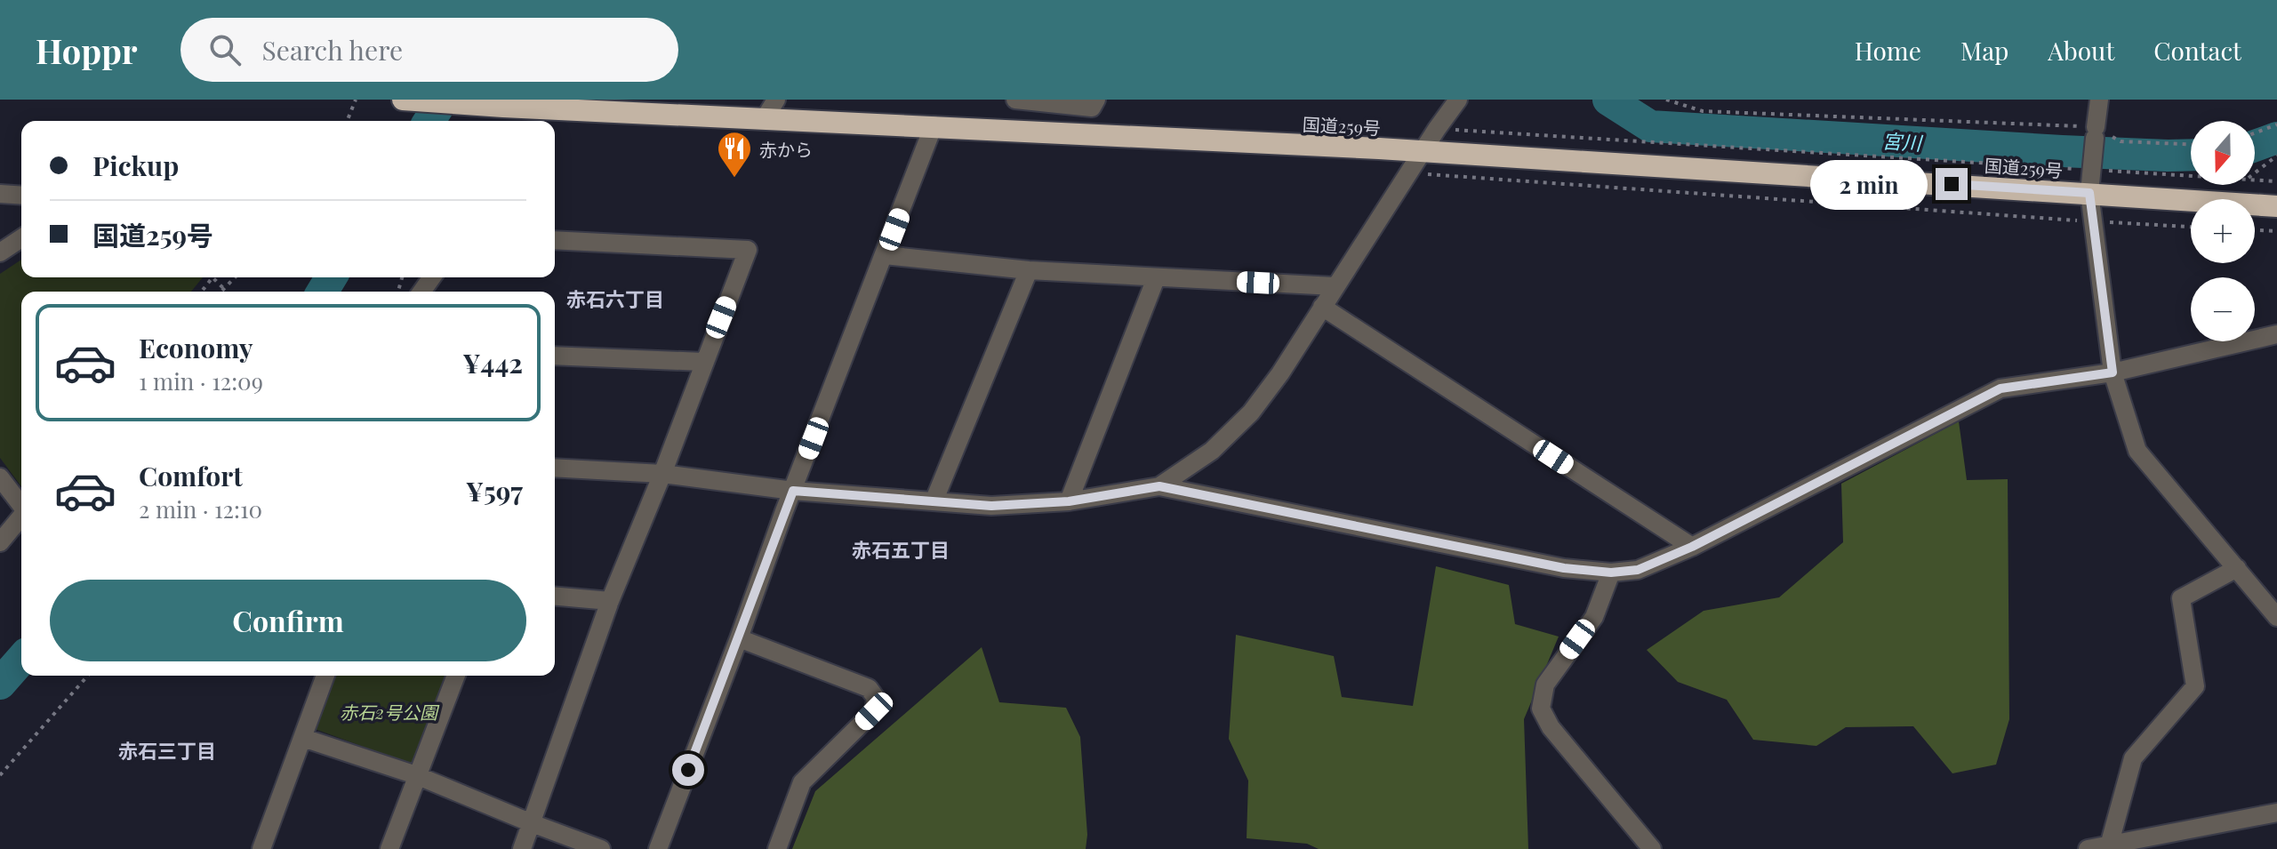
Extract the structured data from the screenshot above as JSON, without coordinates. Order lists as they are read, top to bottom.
{
  "streets": {
    "highway": ["国道259号"]
  },
  "districts": ["赤石六丁目", "赤石五丁目", "赤石三丁目"],
  "water": ["宮川"],
  "parks": ["赤石2号公園"],
  "places": {
    "restaurant": ["赤から"]
  },
  "north": "bottom",
  "page": {
    "header": "Hoppr",
    "search": "Search here",
    "nav": [
      "Home",
      "Map",
      "About",
      "Contact"
    ],
    "map_buttons": ["+", "−"],
    "banner": ["Pickup", "国道259号"],
    "bubble": "2 min",
    "list": [
      {
        "name": "Economy",
        "note": "1 min · 12:09",
        "value": "¥442"
      },
      {
        "name": "Comfort",
        "note": "2 min · 12:10",
        "value": "¥597"
      }
    ],
    "buttons": "Confirm"
  }
}
